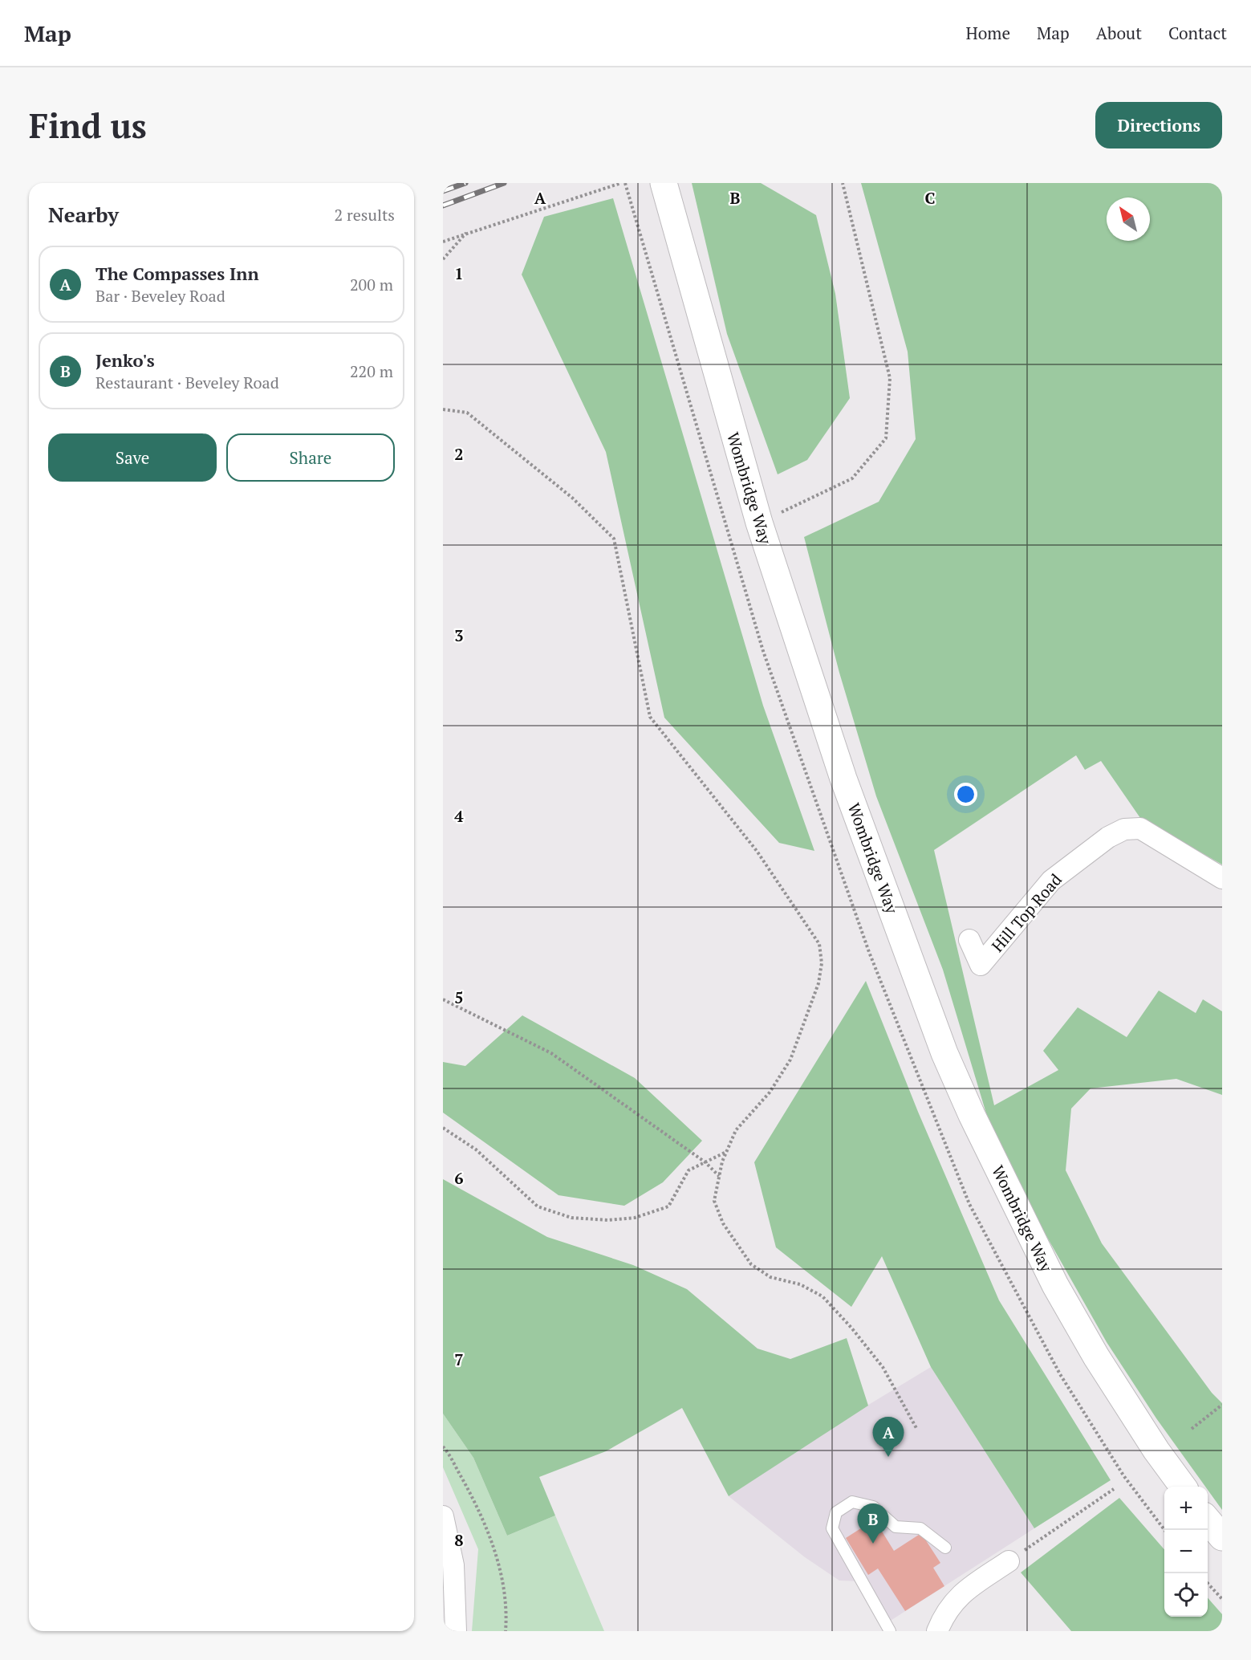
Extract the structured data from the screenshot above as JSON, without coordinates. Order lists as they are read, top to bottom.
{
  "streets": {
    "main road": ["Wombridge Way"],
    "street": ["Hill Top Road"]
  },
  "north": "top left",
  "page": {
    "header": "Map",
    "nav": [
      "Home",
      "Map",
      "About",
      "Contact"
    ],
    "buttons": [
      "Directions",
      ["Save", "Share"]
    ],
    "title": "Find us",
    "heading": ["Nearby", "2 results"],
    "list": [
      {
        "mark": "A",
        "name": "The Compasses Inn",
        "note": "Bar · Beveley Road",
        "value": "200 m"
      },
      {
        "mark": "B",
        "name": "Jenko's",
        "note": "Restaurant · Beveley Road",
        "value": "220 m"
      }
    ],
    "pins": ["A", "B"],
    "map_buttons": ["+", "−"]
  },
  "grid": {
    "columns": ["A", "B", "C"],
    "rows": [
      "1",
      "2",
      "3",
      "4",
      "5",
      "6",
      "7",
      "8"
    ]
  }
}
